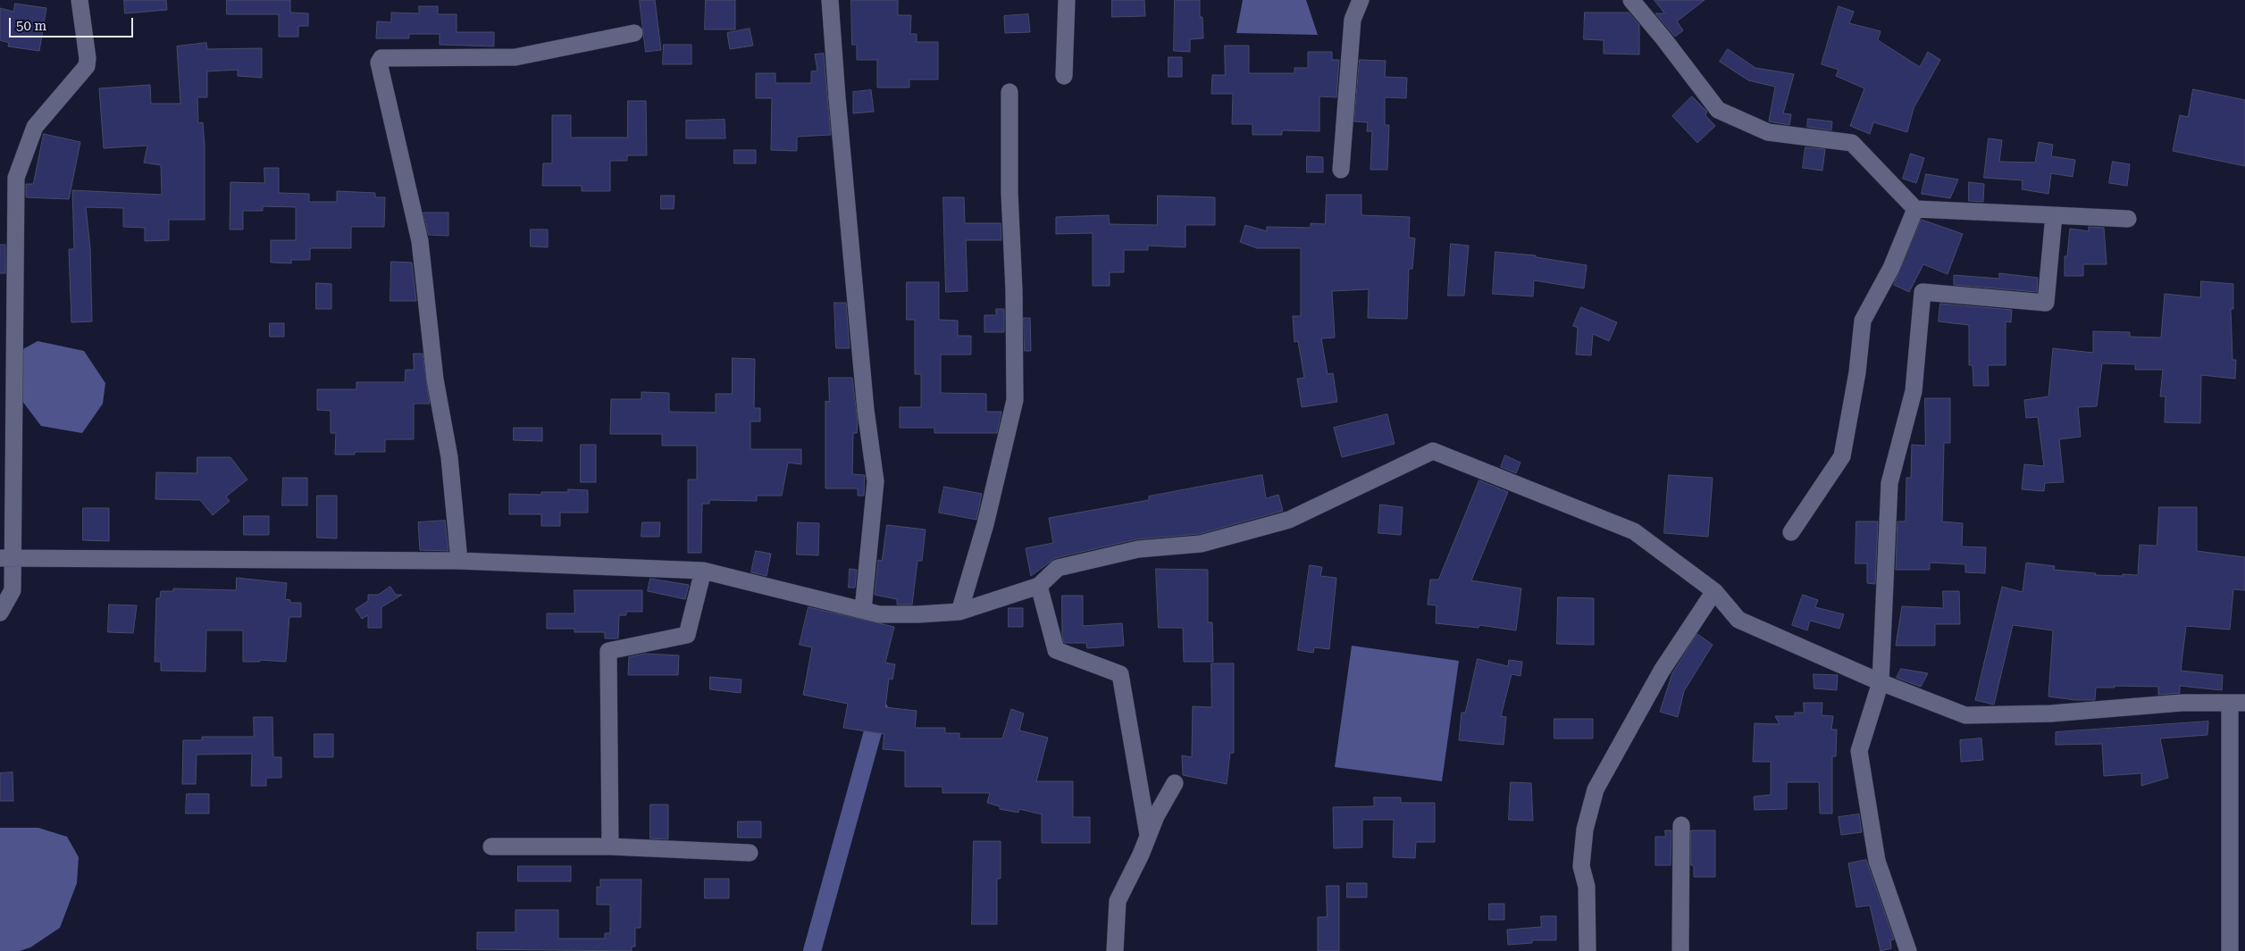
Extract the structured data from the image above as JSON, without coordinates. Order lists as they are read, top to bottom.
{
  "scale_bar": "50 m"
}
